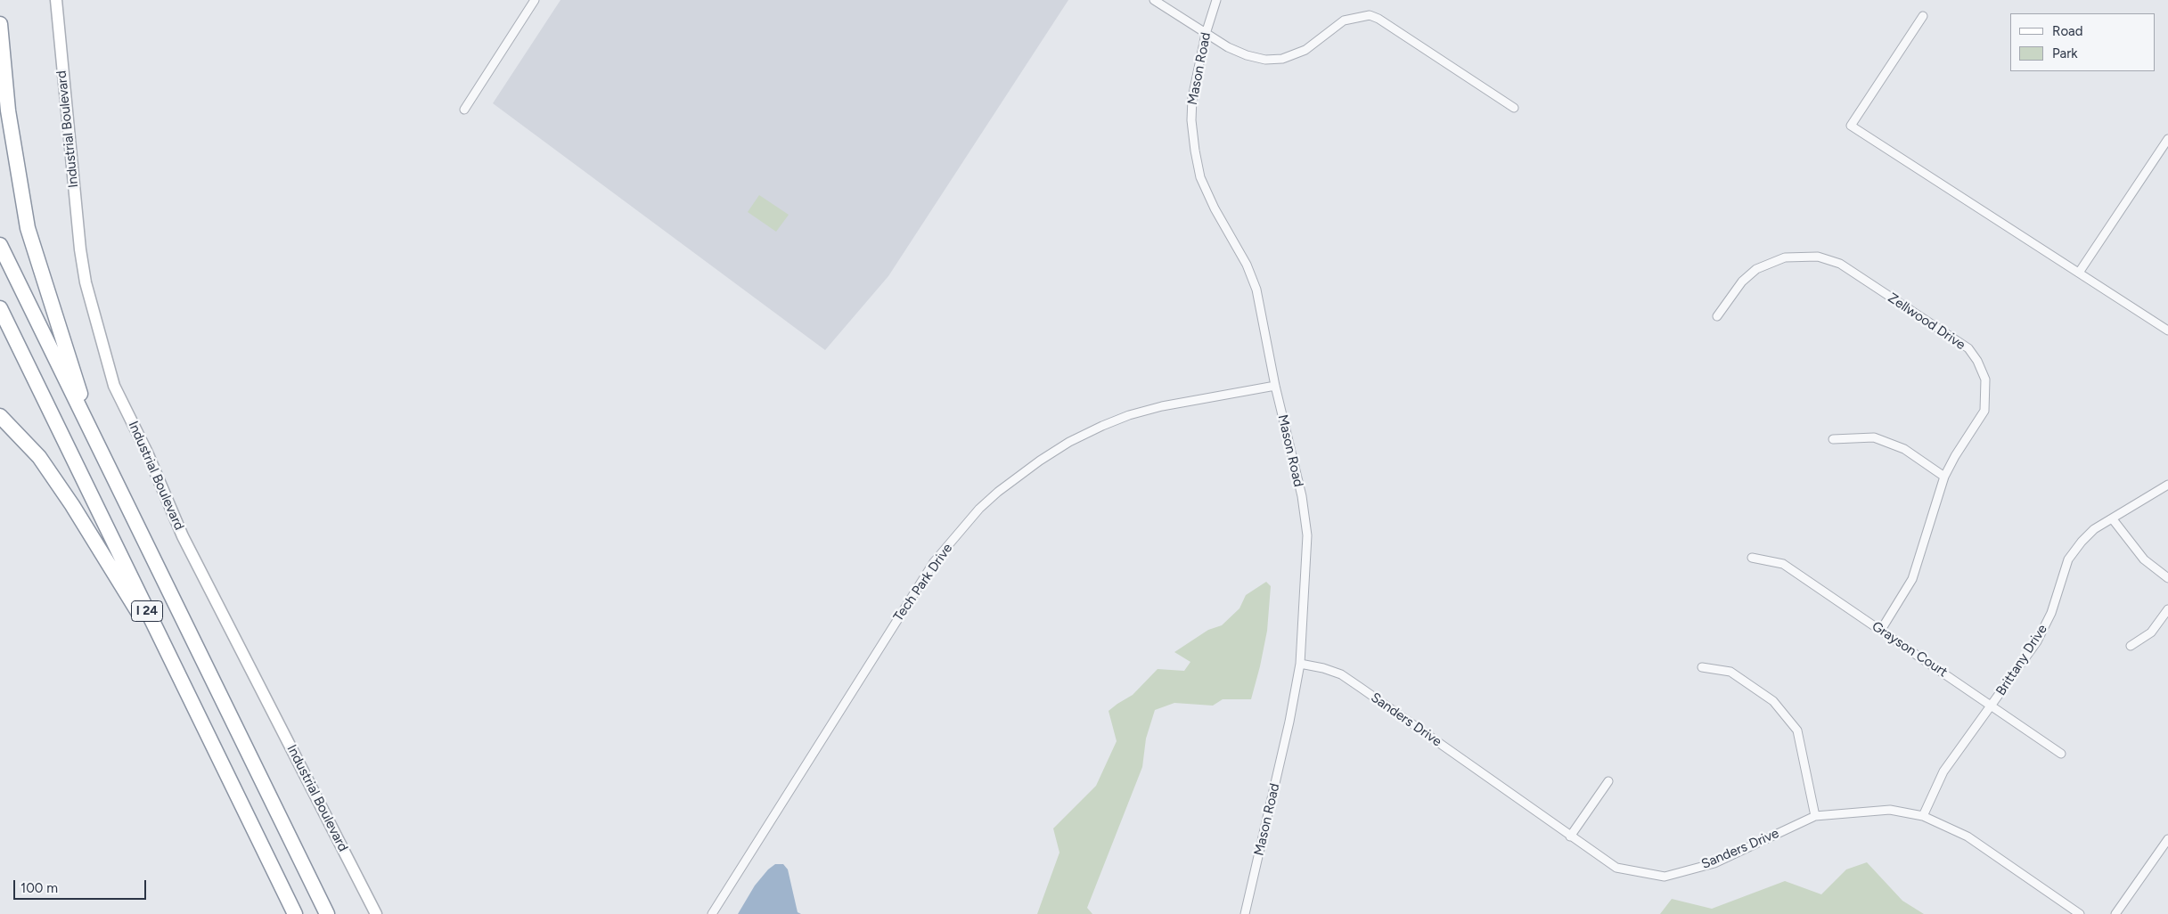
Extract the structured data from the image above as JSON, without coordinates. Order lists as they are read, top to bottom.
{
  "streets": {
    "highway": ["I 24"],
    "street": [
      "Mason Road",
      "Industrial Boulevard",
      "Zellwood Drive",
      "Tech Park Drive",
      "Grayson Court",
      "Brittany Drive",
      "Sanders Drive"
    ]
  },
  "crossings": [
    ["Mason Road", "Tech Park Drive"],
    ["Mason Road", "Sanders Drive"],
    ["Zellwood Drive", "Grayson Court"],
    ["Grayson Court", "Brittany Drive"],
    ["Brittany Drive", "Sanders Drive"]
  ],
  "legend": ["Road", "Park"],
  "scale_bar": "100 m"
}
